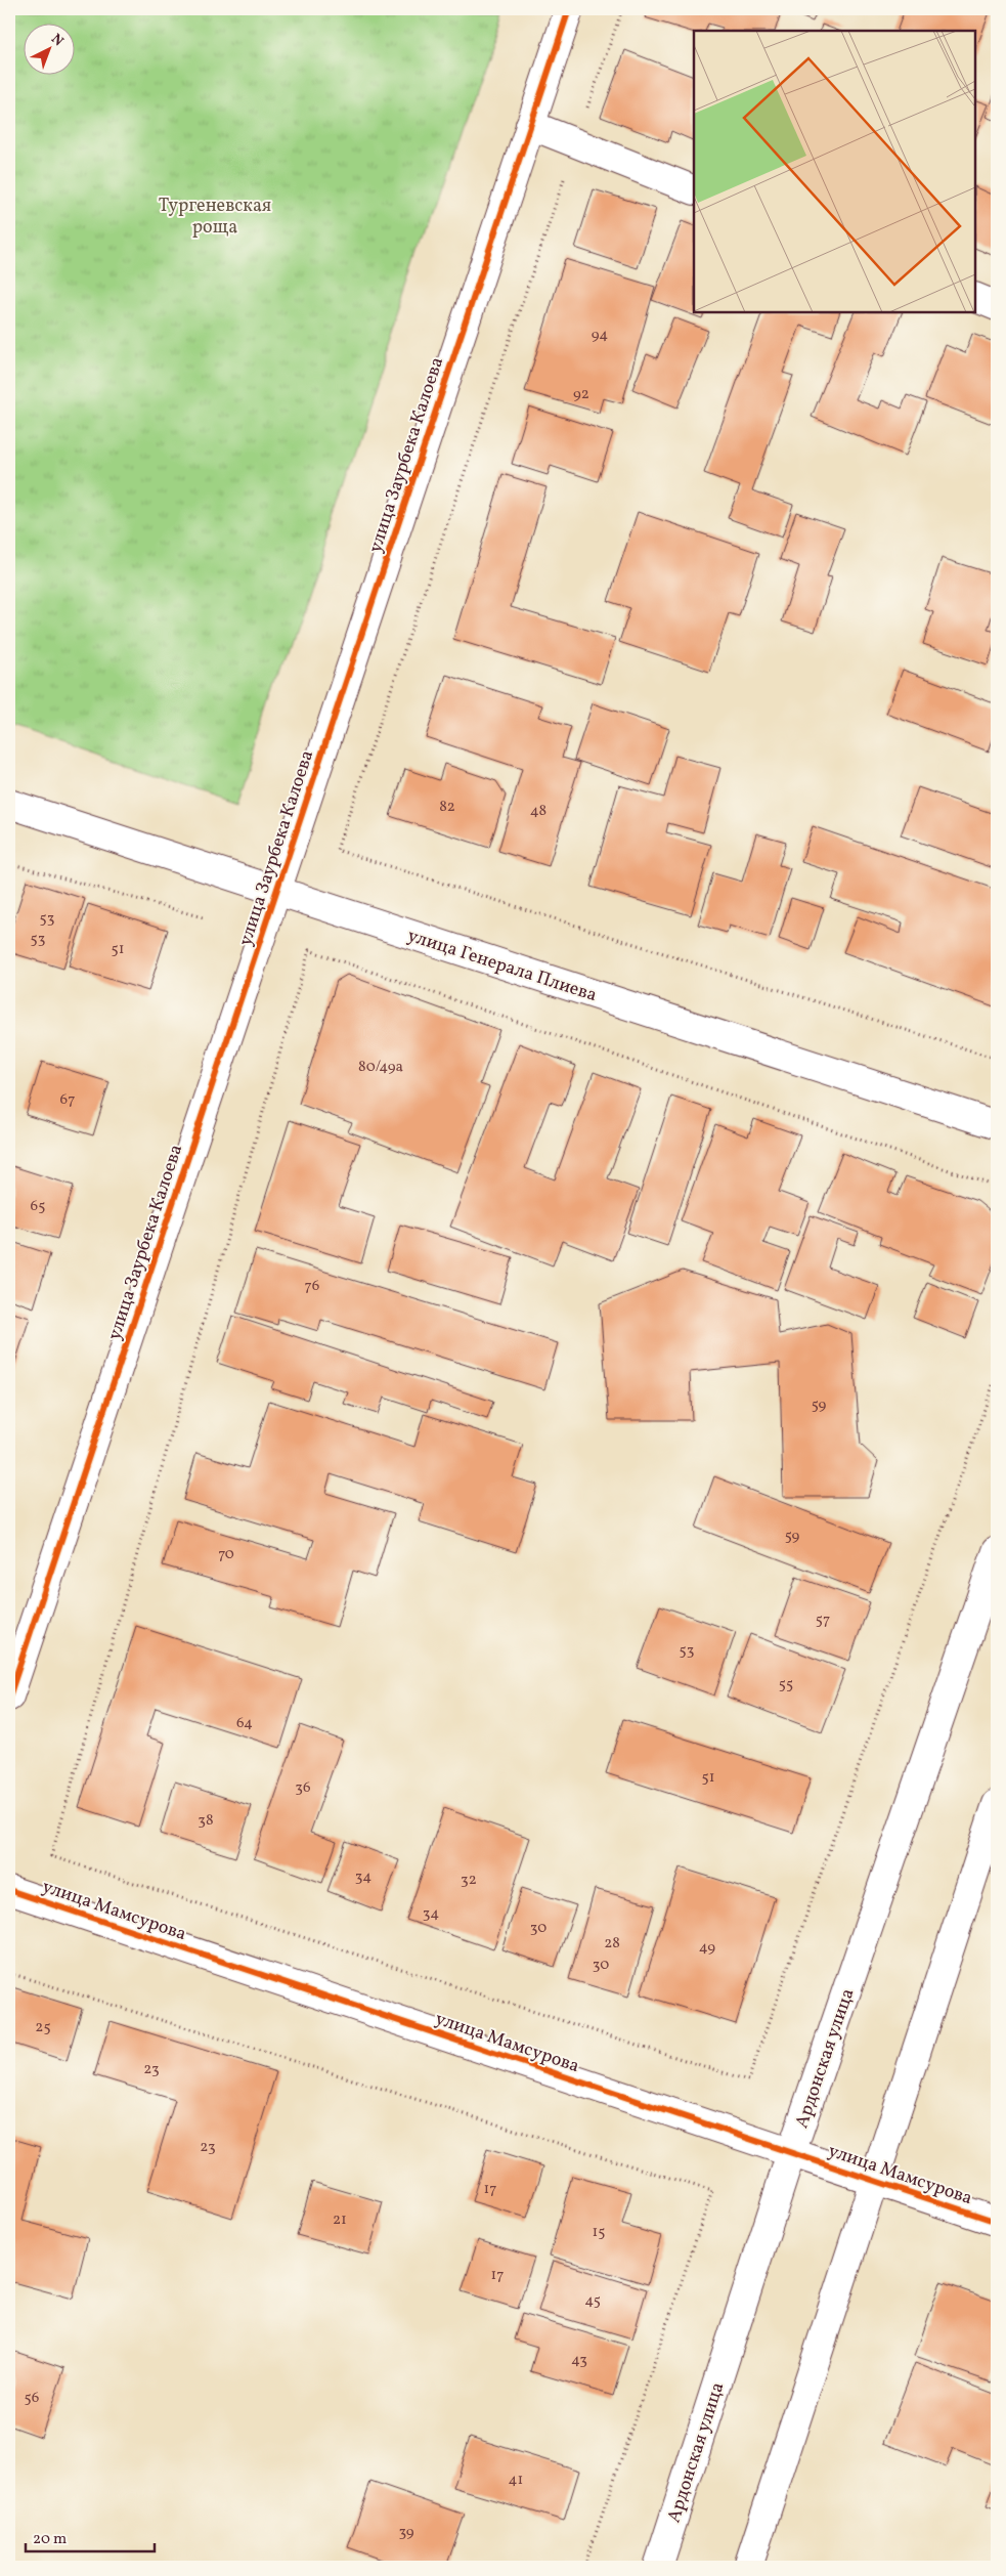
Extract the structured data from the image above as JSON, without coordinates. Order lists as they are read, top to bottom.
{
  "streets": {
    "street": [
      "улица Заурбека Калоева",
      "улица Генерала Плиева",
      "улица Мамсурова",
      "Ардонская улица"
    ]
  },
  "crossings": [
    ["улица Заурбека Калоева", "улица Генерала Плиева"],
    ["улица Мамсурова", "Ардонская улица"]
  ],
  "parks": ["Тургеневская роща"],
  "house_numbers": [
    "94",
    "92",
    "82",
    "48",
    "53",
    "53",
    "51",
    "80/49а",
    "67",
    "65",
    "76",
    "59",
    "59",
    "70",
    "57",
    "53",
    "55",
    "64",
    "51",
    "36",
    "38",
    "34",
    "32",
    "34",
    "30",
    "28",
    "49",
    "30",
    "25",
    "23",
    "23",
    "17",
    "21",
    "15",
    "17",
    "45",
    "43",
    "56",
    "41",
    "39"
  ],
  "scale_bar": "20 m",
  "north": "top right"
}
